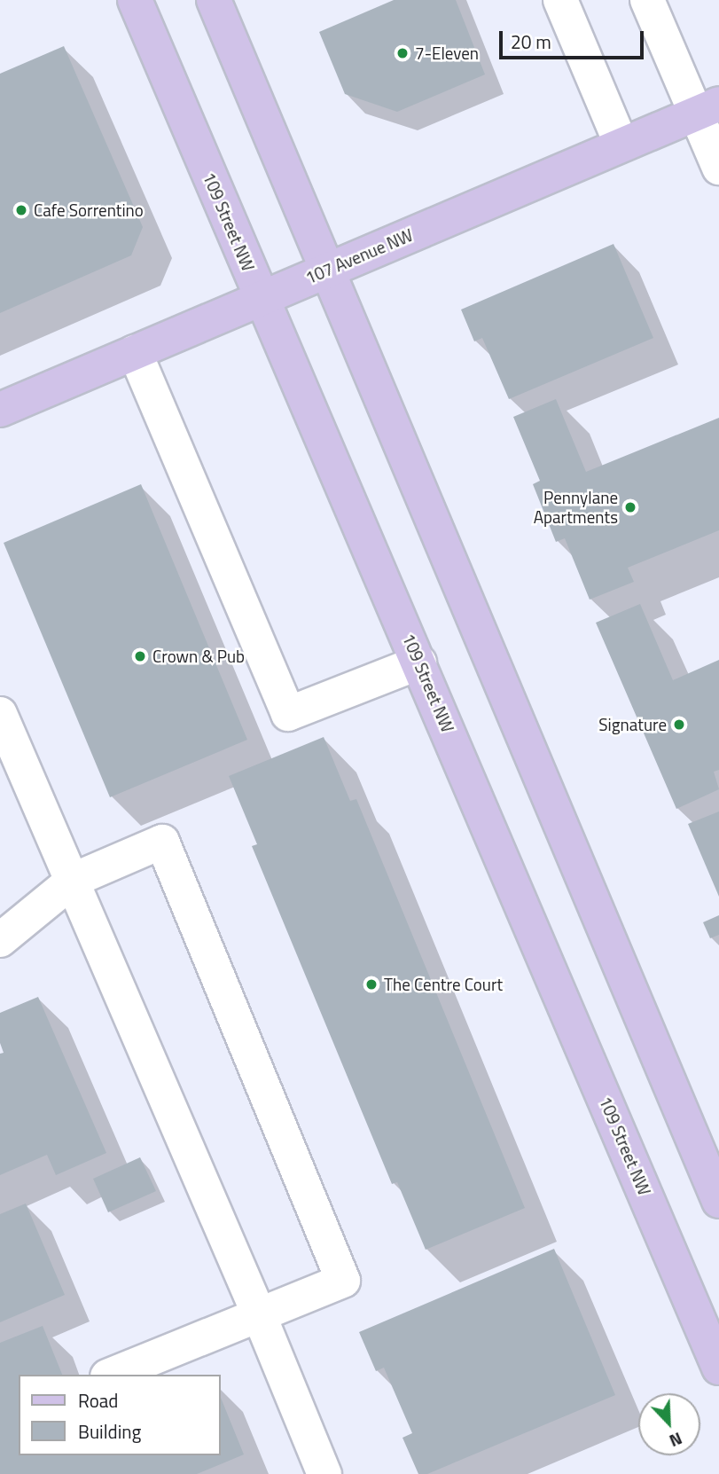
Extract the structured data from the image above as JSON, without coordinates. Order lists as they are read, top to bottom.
{
  "streets": {
    "main road": ["109 Street NW", "107 Avenue NW"]
  },
  "crossings": [
    ["109 Street NW", "107 Avenue NW"]
  ],
  "places": [
    "7-Eleven",
    "Cafe Sorrentino",
    "Pennylane Apartments",
    "Crown & Pub",
    "Signature",
    "The Centre Court"
  ],
  "legend": ["Road", "Building"],
  "scale_bar": "20 m",
  "north": "bottom right"
}
